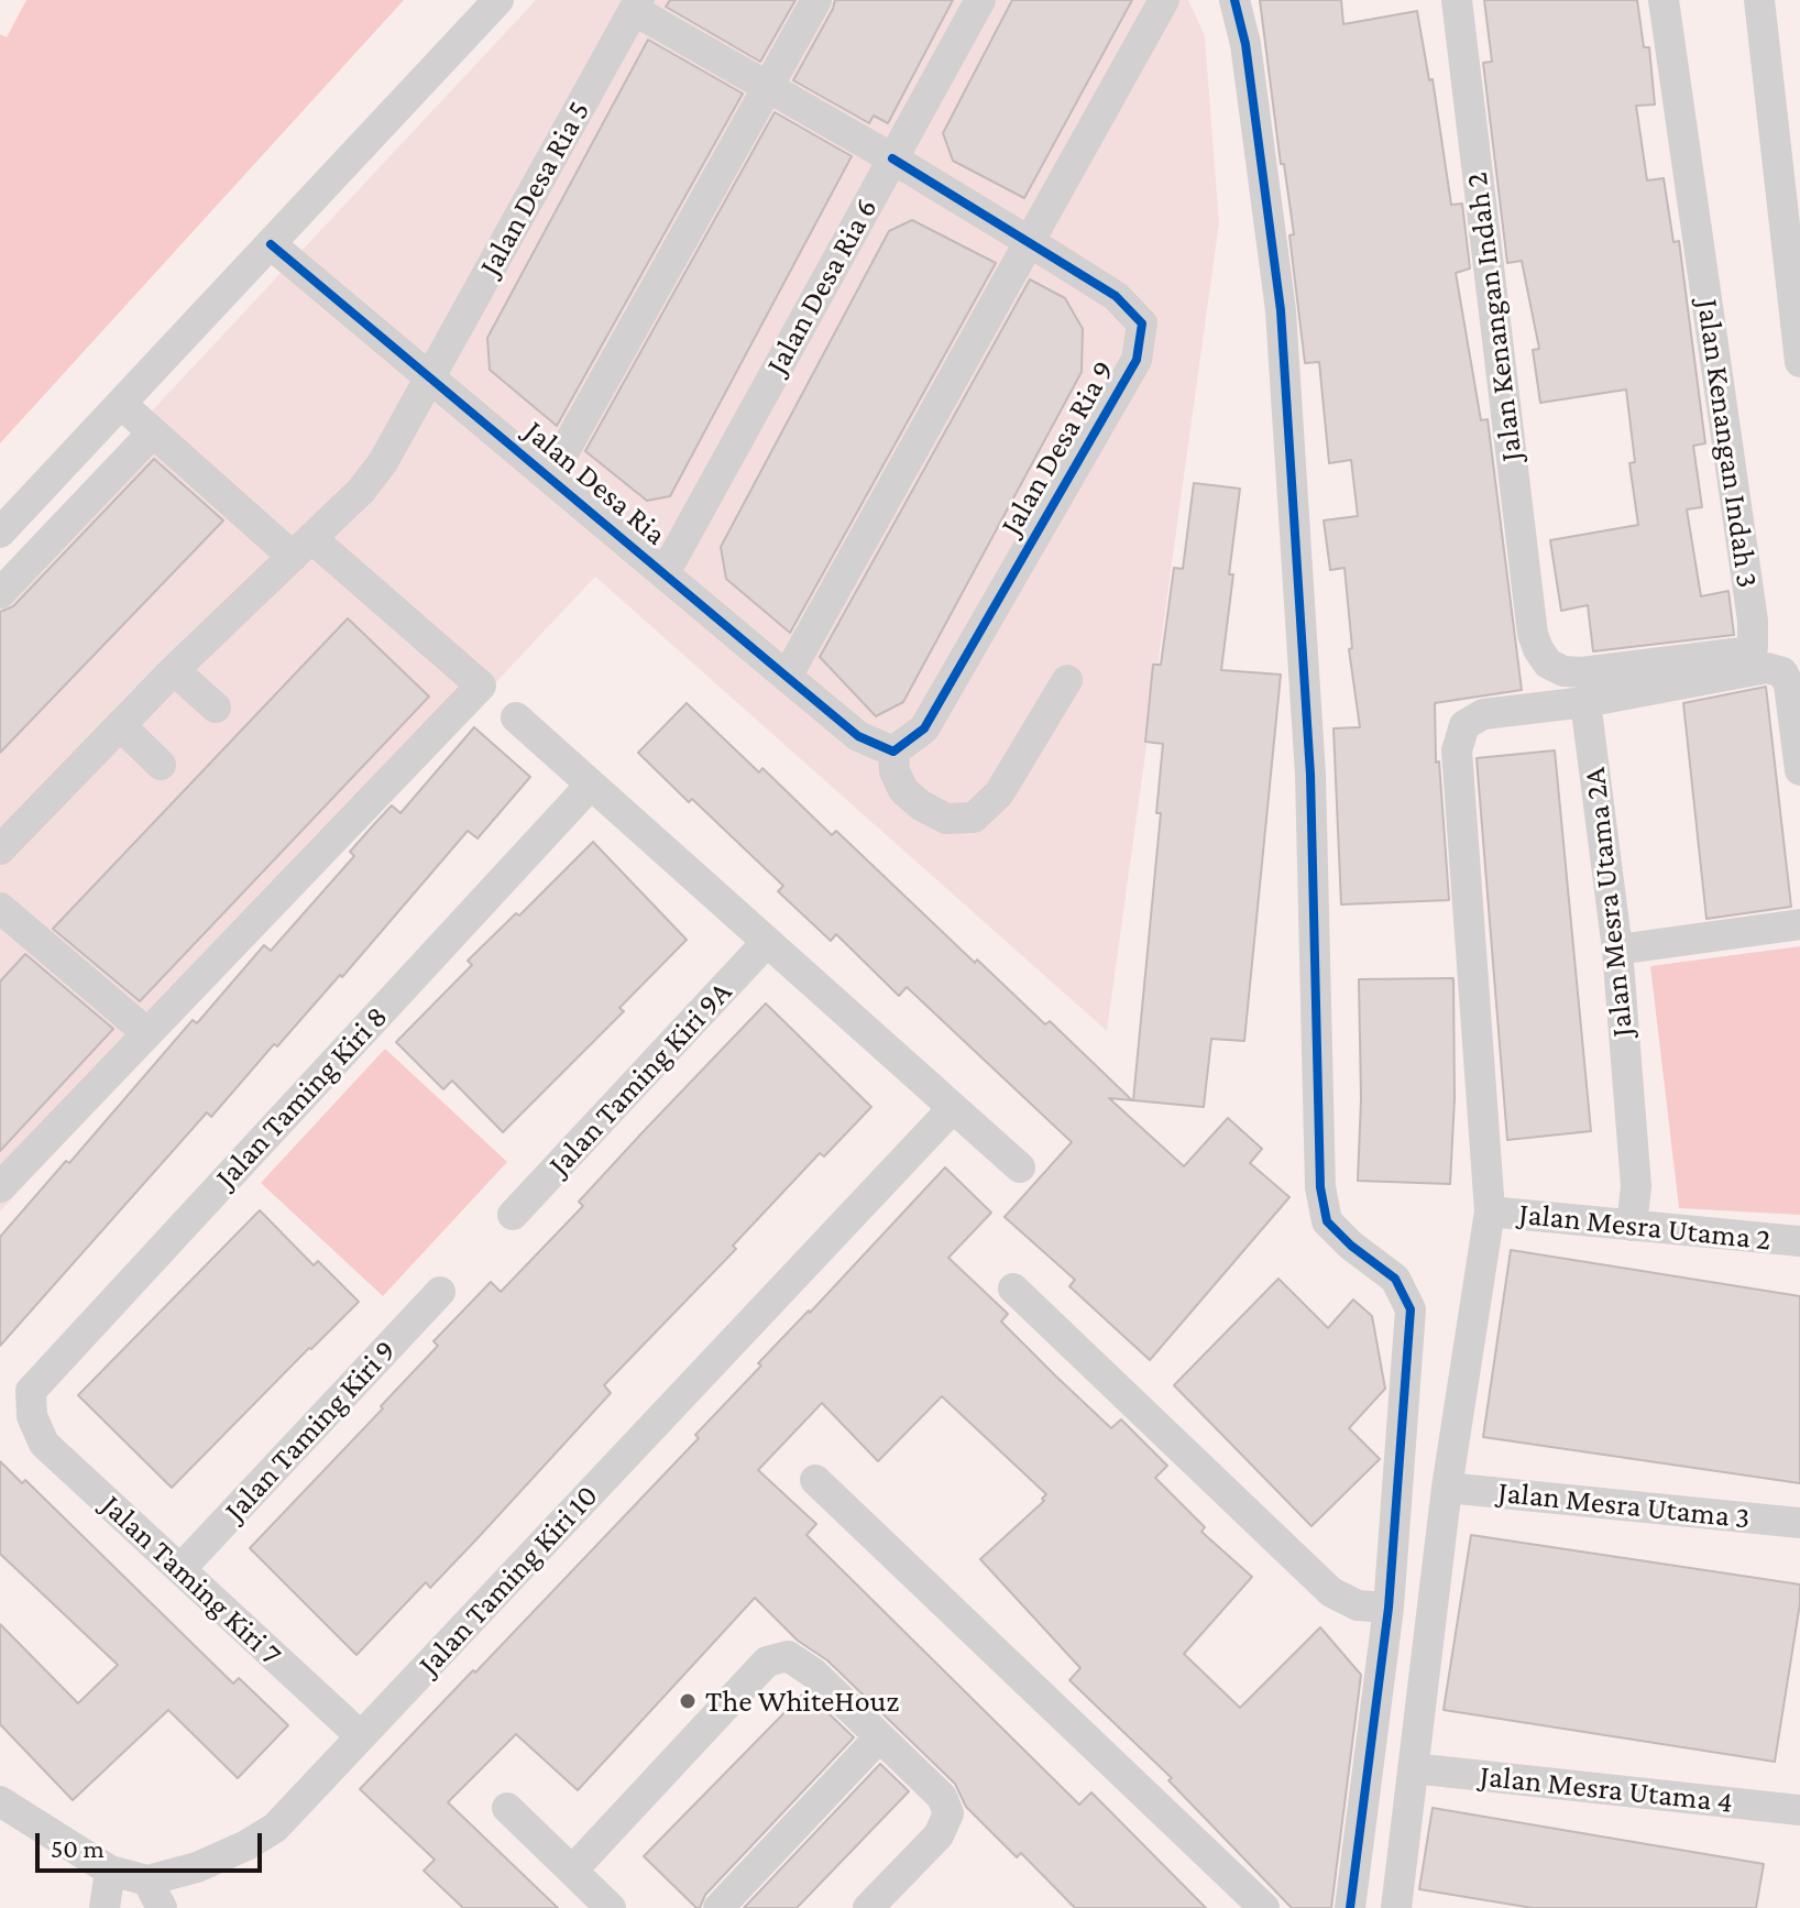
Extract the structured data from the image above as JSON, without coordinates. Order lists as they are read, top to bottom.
{
  "streets": {
    "street": [
      "Jalan Desa Ria 5",
      "Jalan Desa Ria 6",
      "Jalan Kenangan Indah 2",
      "Jalan Kenangan Indah 3",
      "Jalan Desa Ria 9",
      "Jalan Desa Ria",
      "Jalan Mesra Utama 2A",
      "Jalan Taming Kiri 9A",
      "Jalan Taming Kiri 8",
      "Jalan Mesra Utama 2",
      "Jalan Taming Kiri 9",
      "Jalan Mesra Utama 3",
      "Jalan Taming Kiri 7",
      "Jalan Taming Kiri 10",
      "Jalan Mesra Utama 4"
    ]
  },
  "crossings": [
    ["Jalan Desa Ria 5", "Jalan Desa Ria 9"],
    ["Jalan Desa Ria 5", "Jalan Desa Ria"],
    ["Jalan Desa Ria 6", "Jalan Desa Ria 9"],
    ["Jalan Desa Ria 6", "Jalan Desa Ria"],
    ["Jalan Kenangan Indah 2", "Jalan Kenangan Indah 3"],
    ["Jalan Desa Ria 9", "Jalan Desa Ria"],
    ["Jalan Mesra Utama 2A", "Jalan Mesra Utama 2"],
    ["Jalan Taming Kiri 8", "Jalan Taming Kiri 7"],
    ["Jalan Taming Kiri 9", "Jalan Taming Kiri 7"],
    ["Jalan Taming Kiri 7", "Jalan Taming Kiri 10"]
  ],
  "places": ["The WhiteHouz"],
  "scale_bar": "50 m"
}
